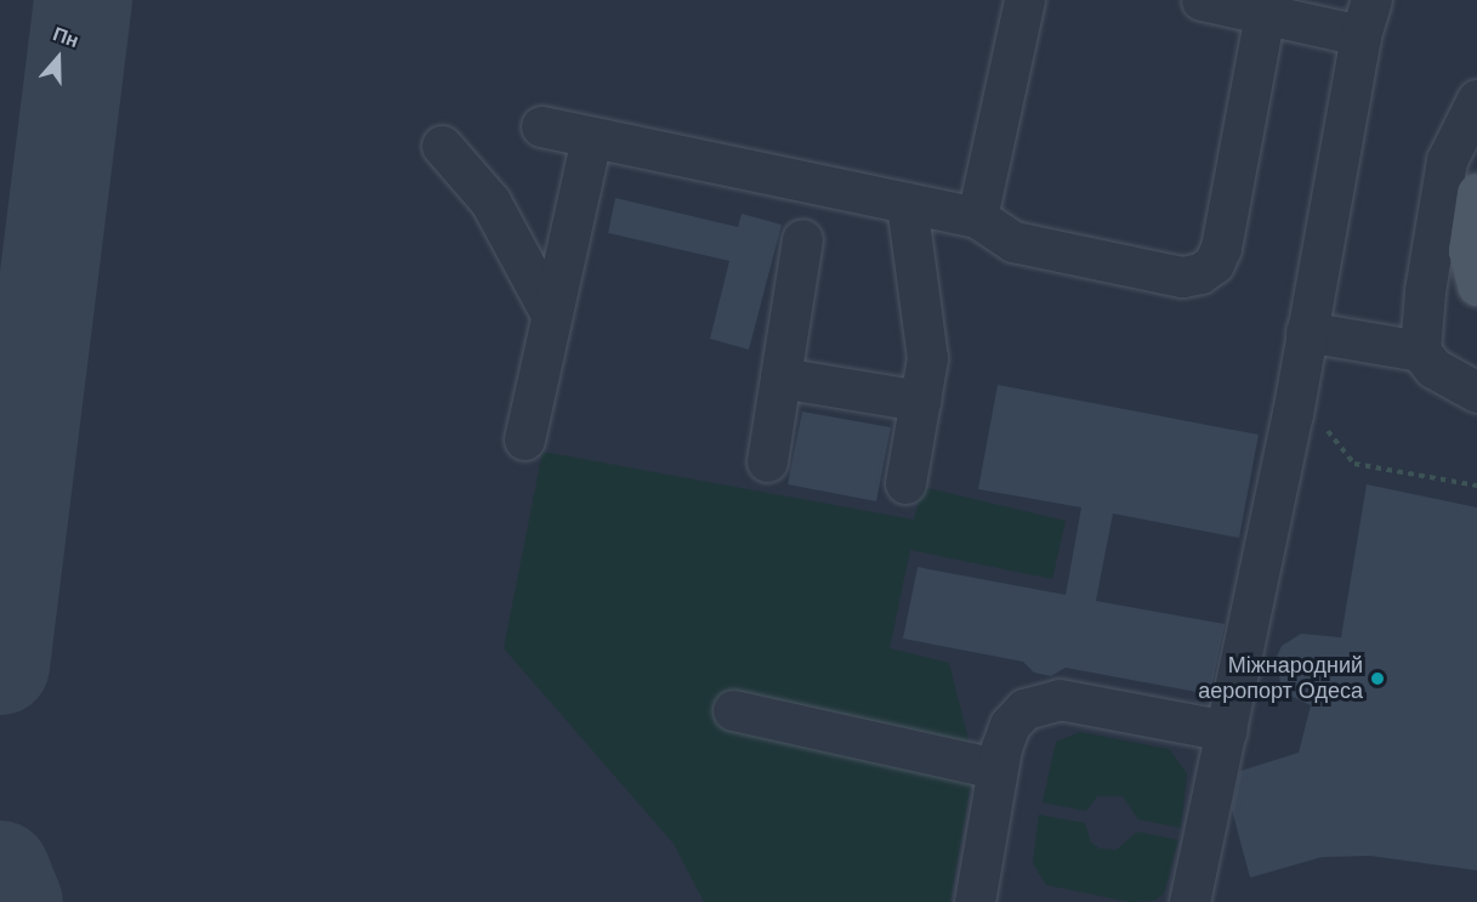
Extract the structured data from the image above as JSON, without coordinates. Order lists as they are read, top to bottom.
{
  "places": ["Міжнародний аеропорт Одеса"],
  "north": "top"
}
